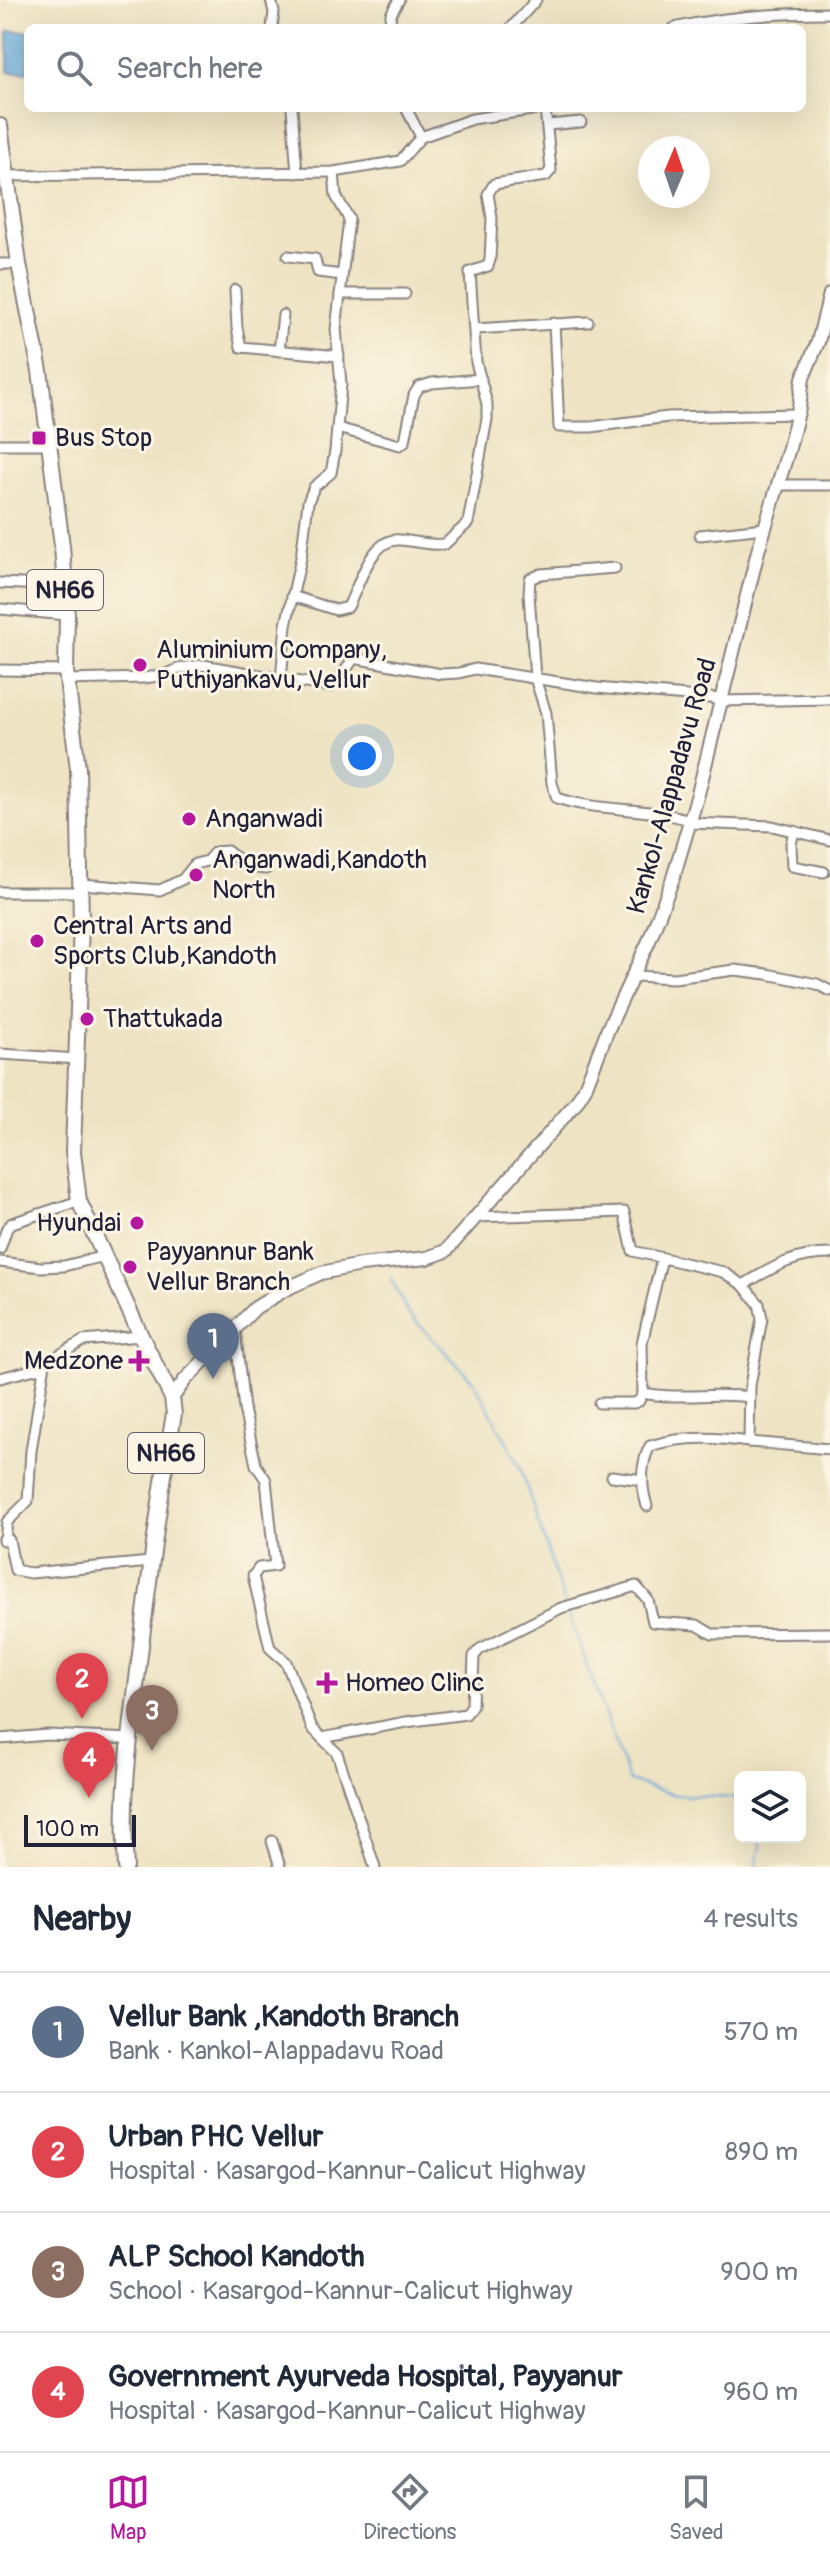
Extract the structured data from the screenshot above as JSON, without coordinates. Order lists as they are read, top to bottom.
{
  "streets": {
    "highway": ["NH66"],
    "main road": ["Kankol-Alappadavu Road"]
  },
  "crossings": [
    ["NH66", "Kankol-Alappadavu Road"]
  ],
  "places": {
    "transit": ["Bus Stop"],
    "other": [
      "Aluminium Company, Puthiyankavu, Vellur",
      "Anganwadi",
      "Anganwadi,Kandoth North",
      "Central Arts and Sports Club,Kandoth",
      "Thattukada",
      "Hyundai",
      "Payyannur Bank Vellur Branch"
    ],
    "health": ["Medzone", "Homeo Clinc"]
  },
  "scale_bar": "100 m",
  "north": "top",
  "page": {
    "search": "Search here",
    "pins": [
      "1",
      "2",
      "3",
      "4"
    ],
    "scale": "100 m",
    "heading": ["Nearby", "4 results"],
    "list": [
      {
        "mark": "1",
        "name": "Vellur Bank ,Kandoth Branch",
        "note": "Bank · Kankol-Alappadavu Road",
        "value": "570 m"
      },
      {
        "mark": "2",
        "name": "Urban PHC Vellur",
        "note": "Hospital · Kasargod-Kannur-Calicut Highway",
        "value": "890 m"
      },
      {
        "mark": "3",
        "name": "ALP School Kandoth",
        "note": "School · Kasargod-Kannur-Calicut Highway",
        "value": "900 m"
      },
      {
        "mark": "4",
        "name": "Government Ayurveda Hospital, Payyanur",
        "note": "Hospital · Kasargod-Kannur-Calicut Highway",
        "value": "960 m"
      }
    ],
    "nav": ["Map", "Directions", "Saved"]
  }
}
